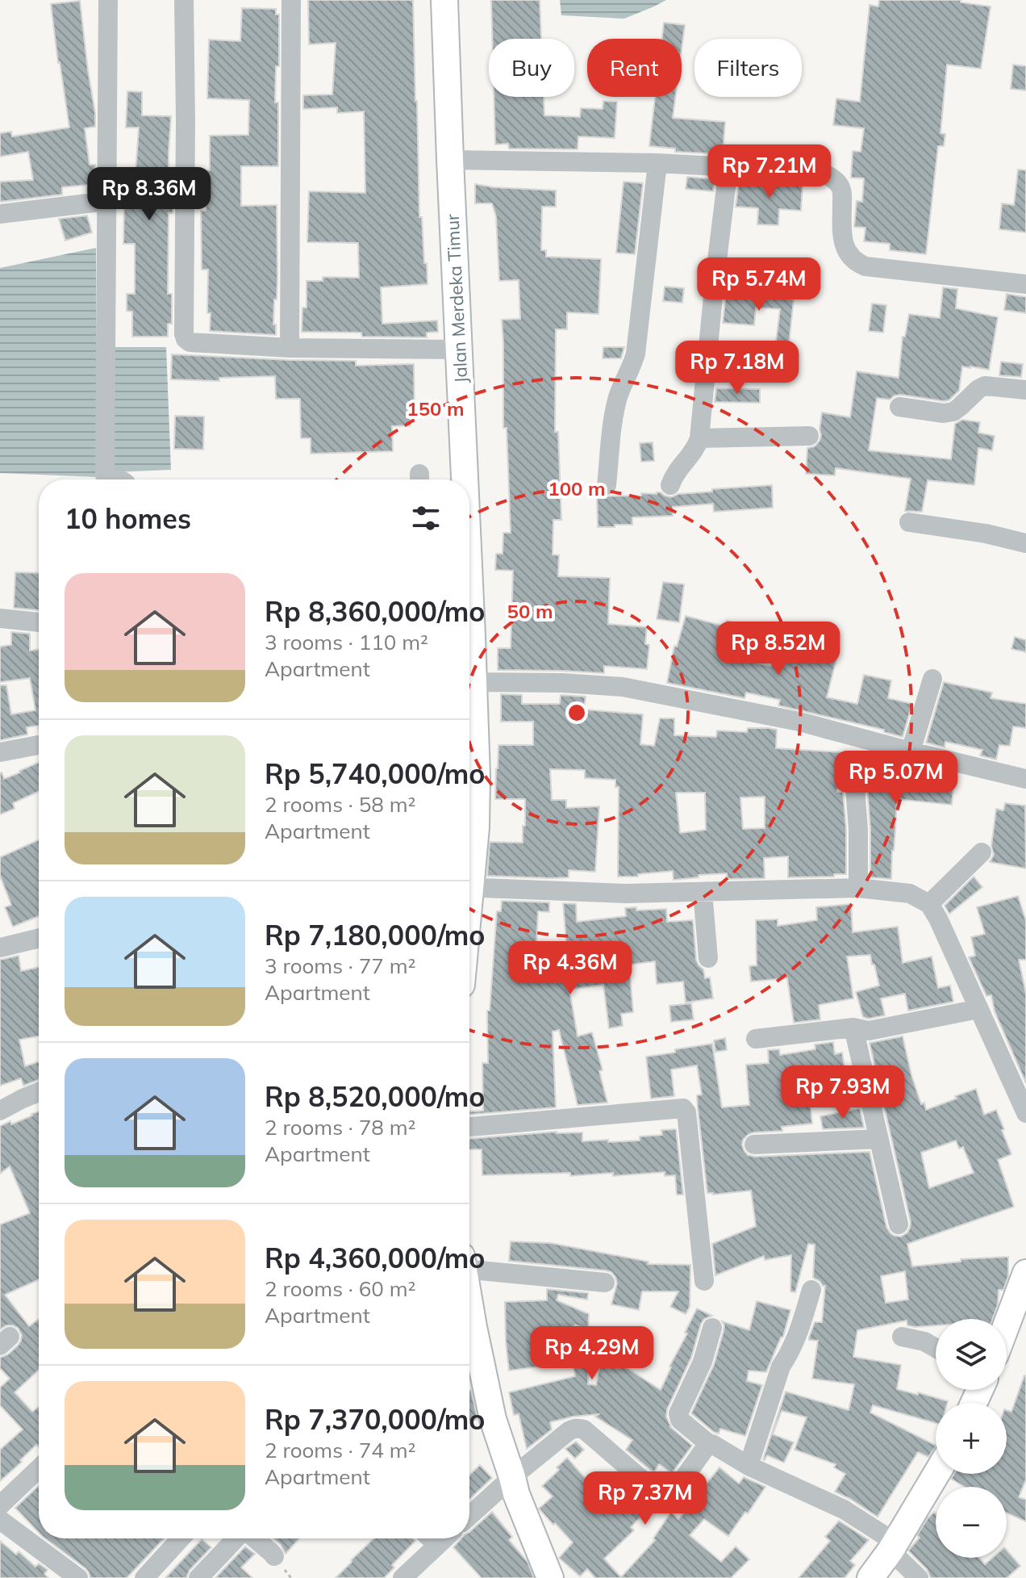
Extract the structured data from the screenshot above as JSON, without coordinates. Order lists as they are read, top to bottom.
{
  "streets": {
    "main road": ["Jalan Merdeka Timur"]
  },
  "page": {
    "chip": ["Buy", "Rent", "Filters"],
    "price": [
      "Rp 7.21M",
      "Rp 8.36M",
      "Rp 5.74M",
      "Rp 7.18M",
      "Rp 8.52M",
      "Rp 5.07M",
      "Rp 4.36M",
      "Rp 7.93M",
      "Rp 4.29M",
      "Rp 7.37M"
    ],
    "heading": "10 homes",
    "list": [
      {
        "name": "Rp 8,360,000/mo",
        "note": "3 rooms · 110 m² · Apartment"
      },
      {
        "name": "Rp 5,740,000/mo",
        "note": "2 rooms · 58 m² · Apartment"
      },
      {
        "name": "Rp 7,180,000/mo",
        "note": "3 rooms · 77 m² · Apartment"
      },
      {
        "name": "Rp 8,520,000/mo",
        "note": "2 rooms · 78 m² · Apartment"
      },
      {
        "name": "Rp 4,360,000/mo",
        "note": "2 rooms · 60 m² · Apartment"
      },
      {
        "name": "Rp 7,370,000/mo",
        "note": "2 rooms · 74 m² · Apartment"
      }
    ],
    "map_buttons": ["+", "−"]
  },
  "rings": ["150 m", "100 m", "50 m"]
}
